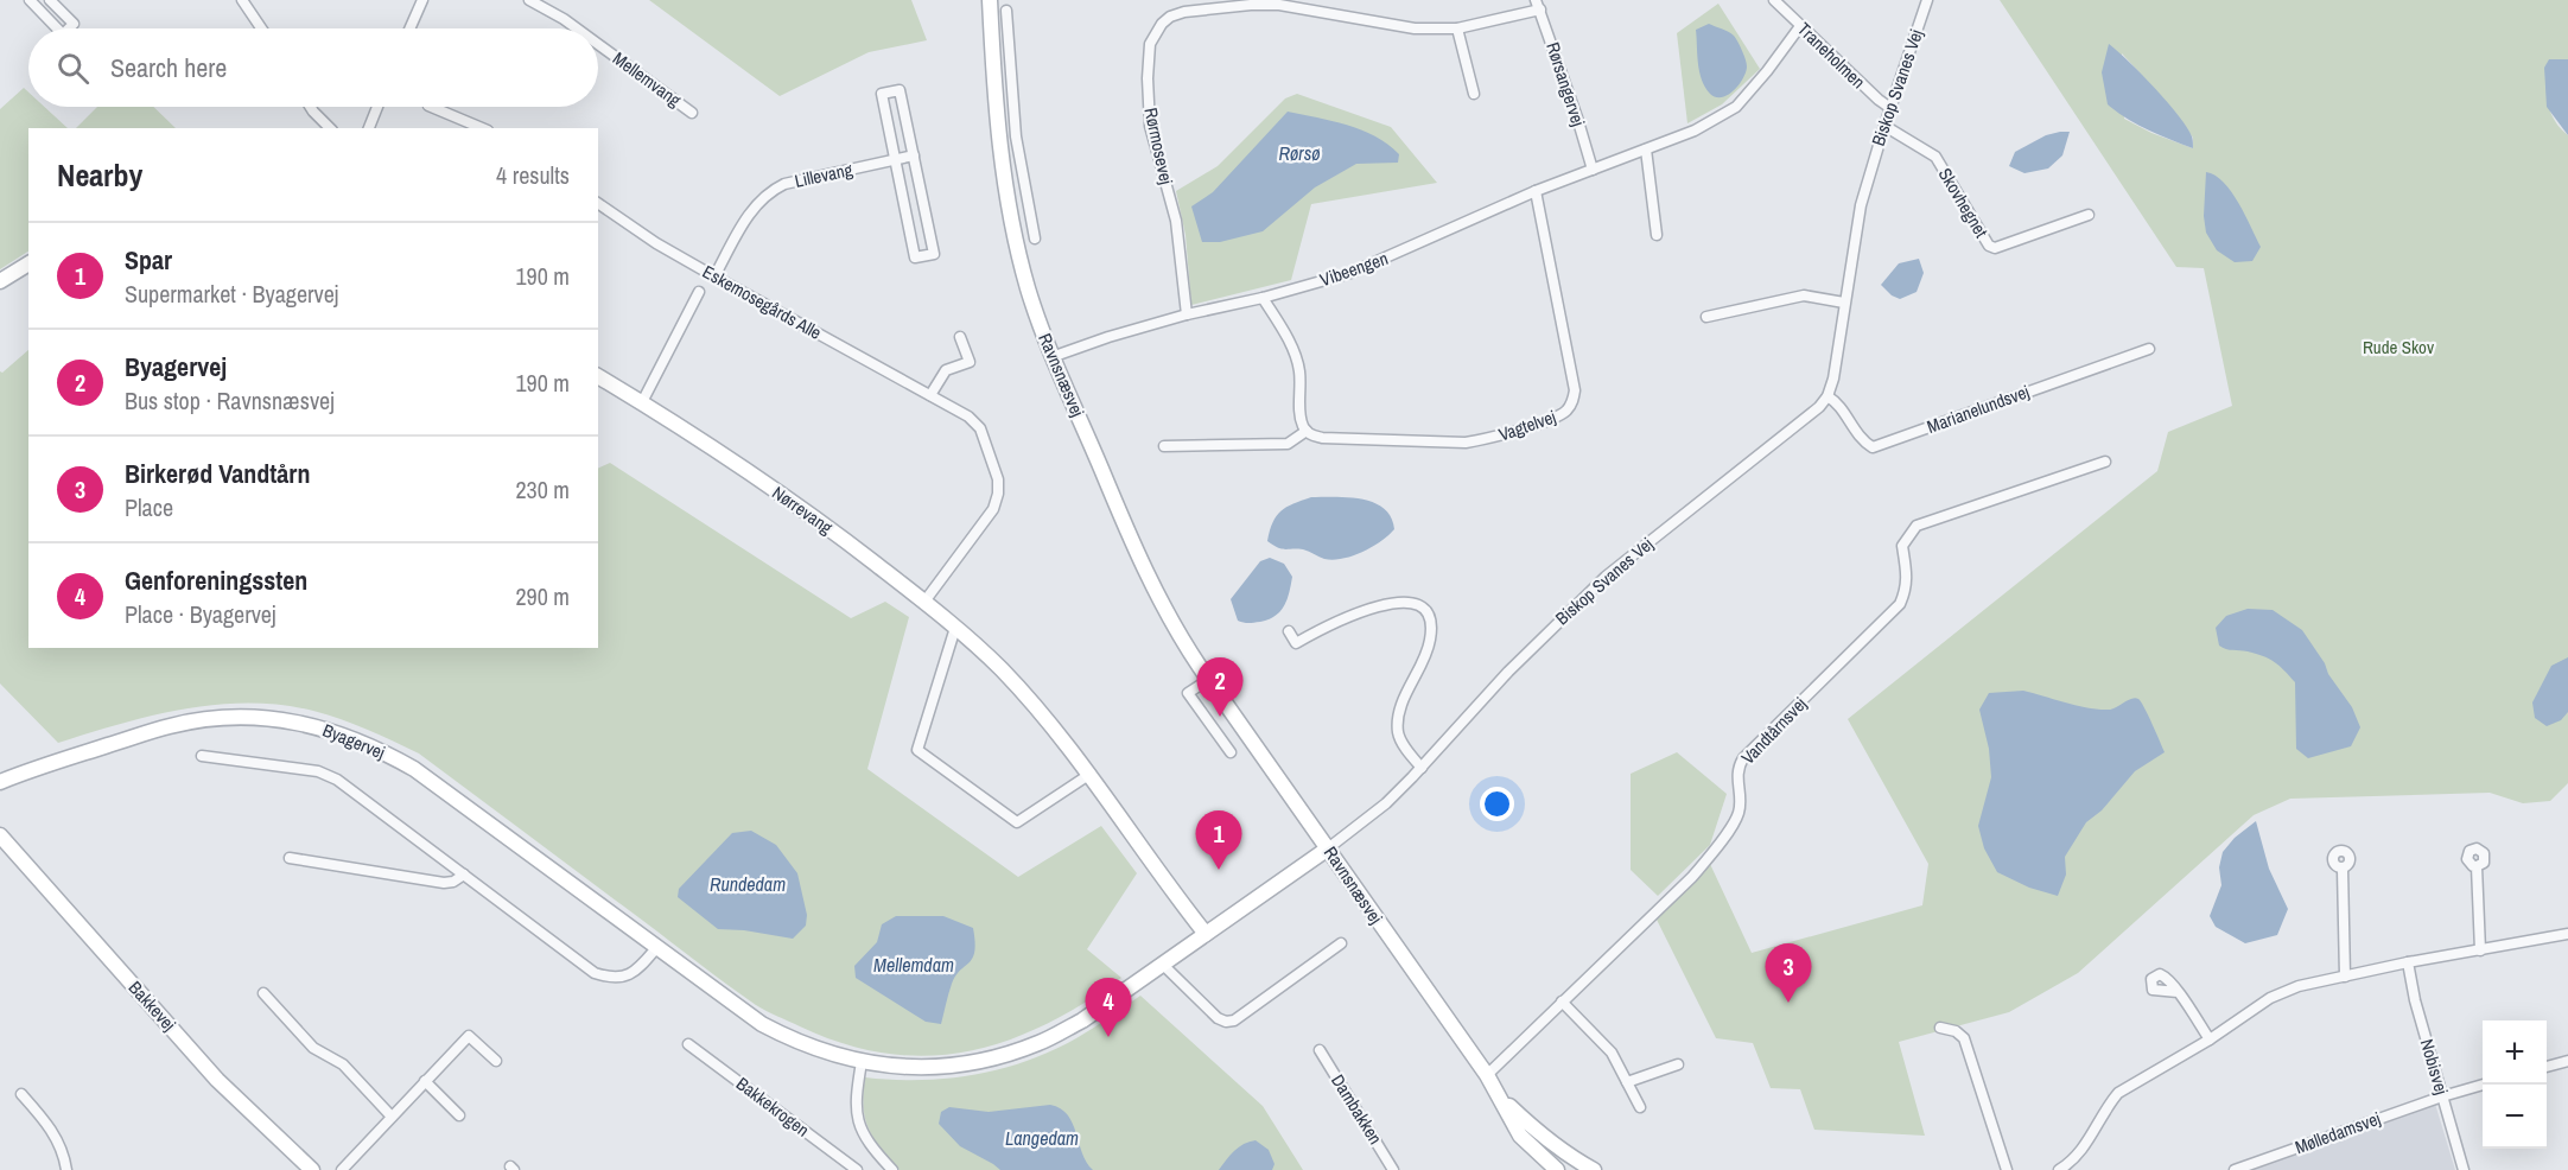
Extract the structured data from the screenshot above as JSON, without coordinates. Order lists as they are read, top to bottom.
{
  "streets": {
    "street": [
      "Traneholmen",
      "Mellemvang",
      "Rørsangervej",
      "Biskop Svanes Vej",
      "Rørmosevej",
      "Lillevang",
      "Skovhegnet",
      "Vibeengen",
      "Eskemosegårds Alle",
      "Ravnsnæsvej",
      "Marianelundsvej",
      "Vagtelvej",
      "Nørrevang",
      "Vandtårnsvej",
      "Byagervej",
      "Bakkevej",
      "Nobisvej",
      "Bakkekrogen",
      "Dambakken",
      "Mølledamsvej"
    ]
  },
  "crossings": [
    ["Traneholmen", "Biskop Svanes Vej"],
    ["Traneholmen", "Vibeengen"],
    ["Rørsangervej", "Rørmosevej"],
    ["Rørsangervej", "Vibeengen"],
    ["Biskop Svanes Vej", "Skovhegnet"],
    ["Biskop Svanes Vej", "Ravnsnæsvej"],
    ["Biskop Svanes Vej", "Marianelundsvej"],
    ["Biskop Svanes Vej", "Byagervej"],
    ["Rørmosevej", "Vibeengen"],
    ["Lillevang", "Eskemosegårds Alle"],
    ["Vibeengen", "Ravnsnæsvej"],
    ["Vibeengen", "Vagtelvej"],
    ["Eskemosegårds Alle", "Nørrevang"],
    ["Ravnsnæsvej", "Vandtårnsvej"],
    ["Ravnsnæsvej", "Byagervej"],
    ["Nørrevang", "Byagervej"],
    ["Nobisvej", "Mølledamsvej"]
  ],
  "water": [
    "Rørsø",
    "Rundedam",
    "Mellemdam",
    "Langedam"
  ],
  "parks": ["Rude Skov"],
  "page": {
    "search": "Search here",
    "heading": ["Nearby", "4 results"],
    "list": [
      {
        "mark": "1",
        "name": "Spar",
        "note": "Supermarket · Byagervej",
        "value": "190 m"
      },
      {
        "mark": "2",
        "name": "Byagervej",
        "note": "Bus stop · Ravnsnæsvej",
        "value": "190 m"
      },
      {
        "mark": "3",
        "name": "Birkerød Vandtårn",
        "note": "Place",
        "value": "230 m"
      },
      {
        "mark": "4",
        "name": "Genforeningssten",
        "note": "Place · Byagervej",
        "value": "290 m"
      }
    ],
    "pins": [
      "2",
      "1",
      "3",
      "4"
    ],
    "map_buttons": ["+", "−"]
  }
}
